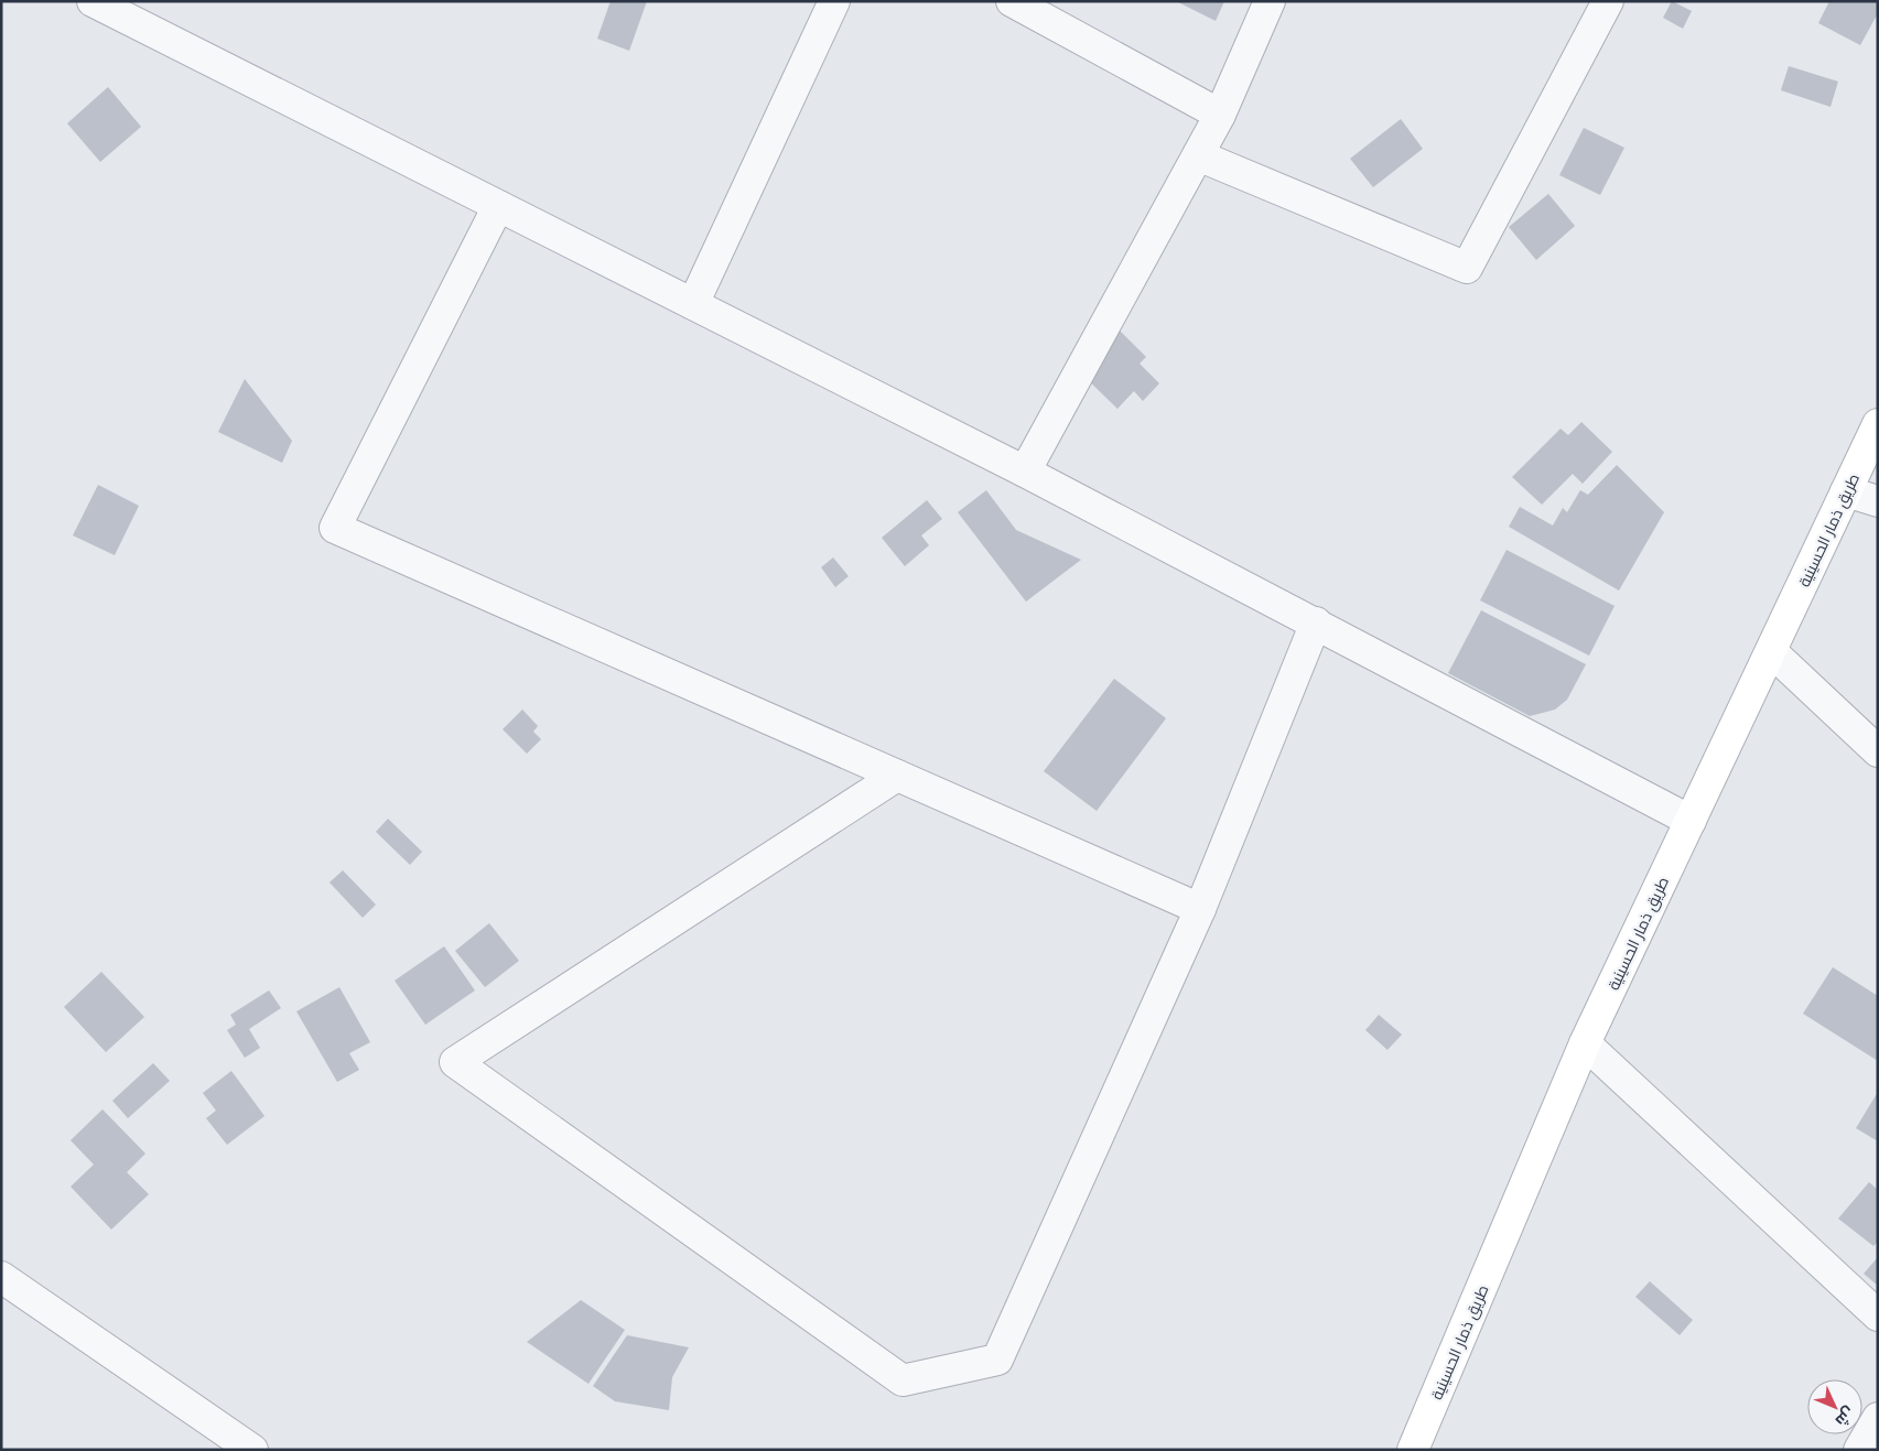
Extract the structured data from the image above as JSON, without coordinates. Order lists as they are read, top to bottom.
{
  "streets": {
    "main road": ["طريق ذمار الحسينية"]
  },
  "north": "bottom right"
}
